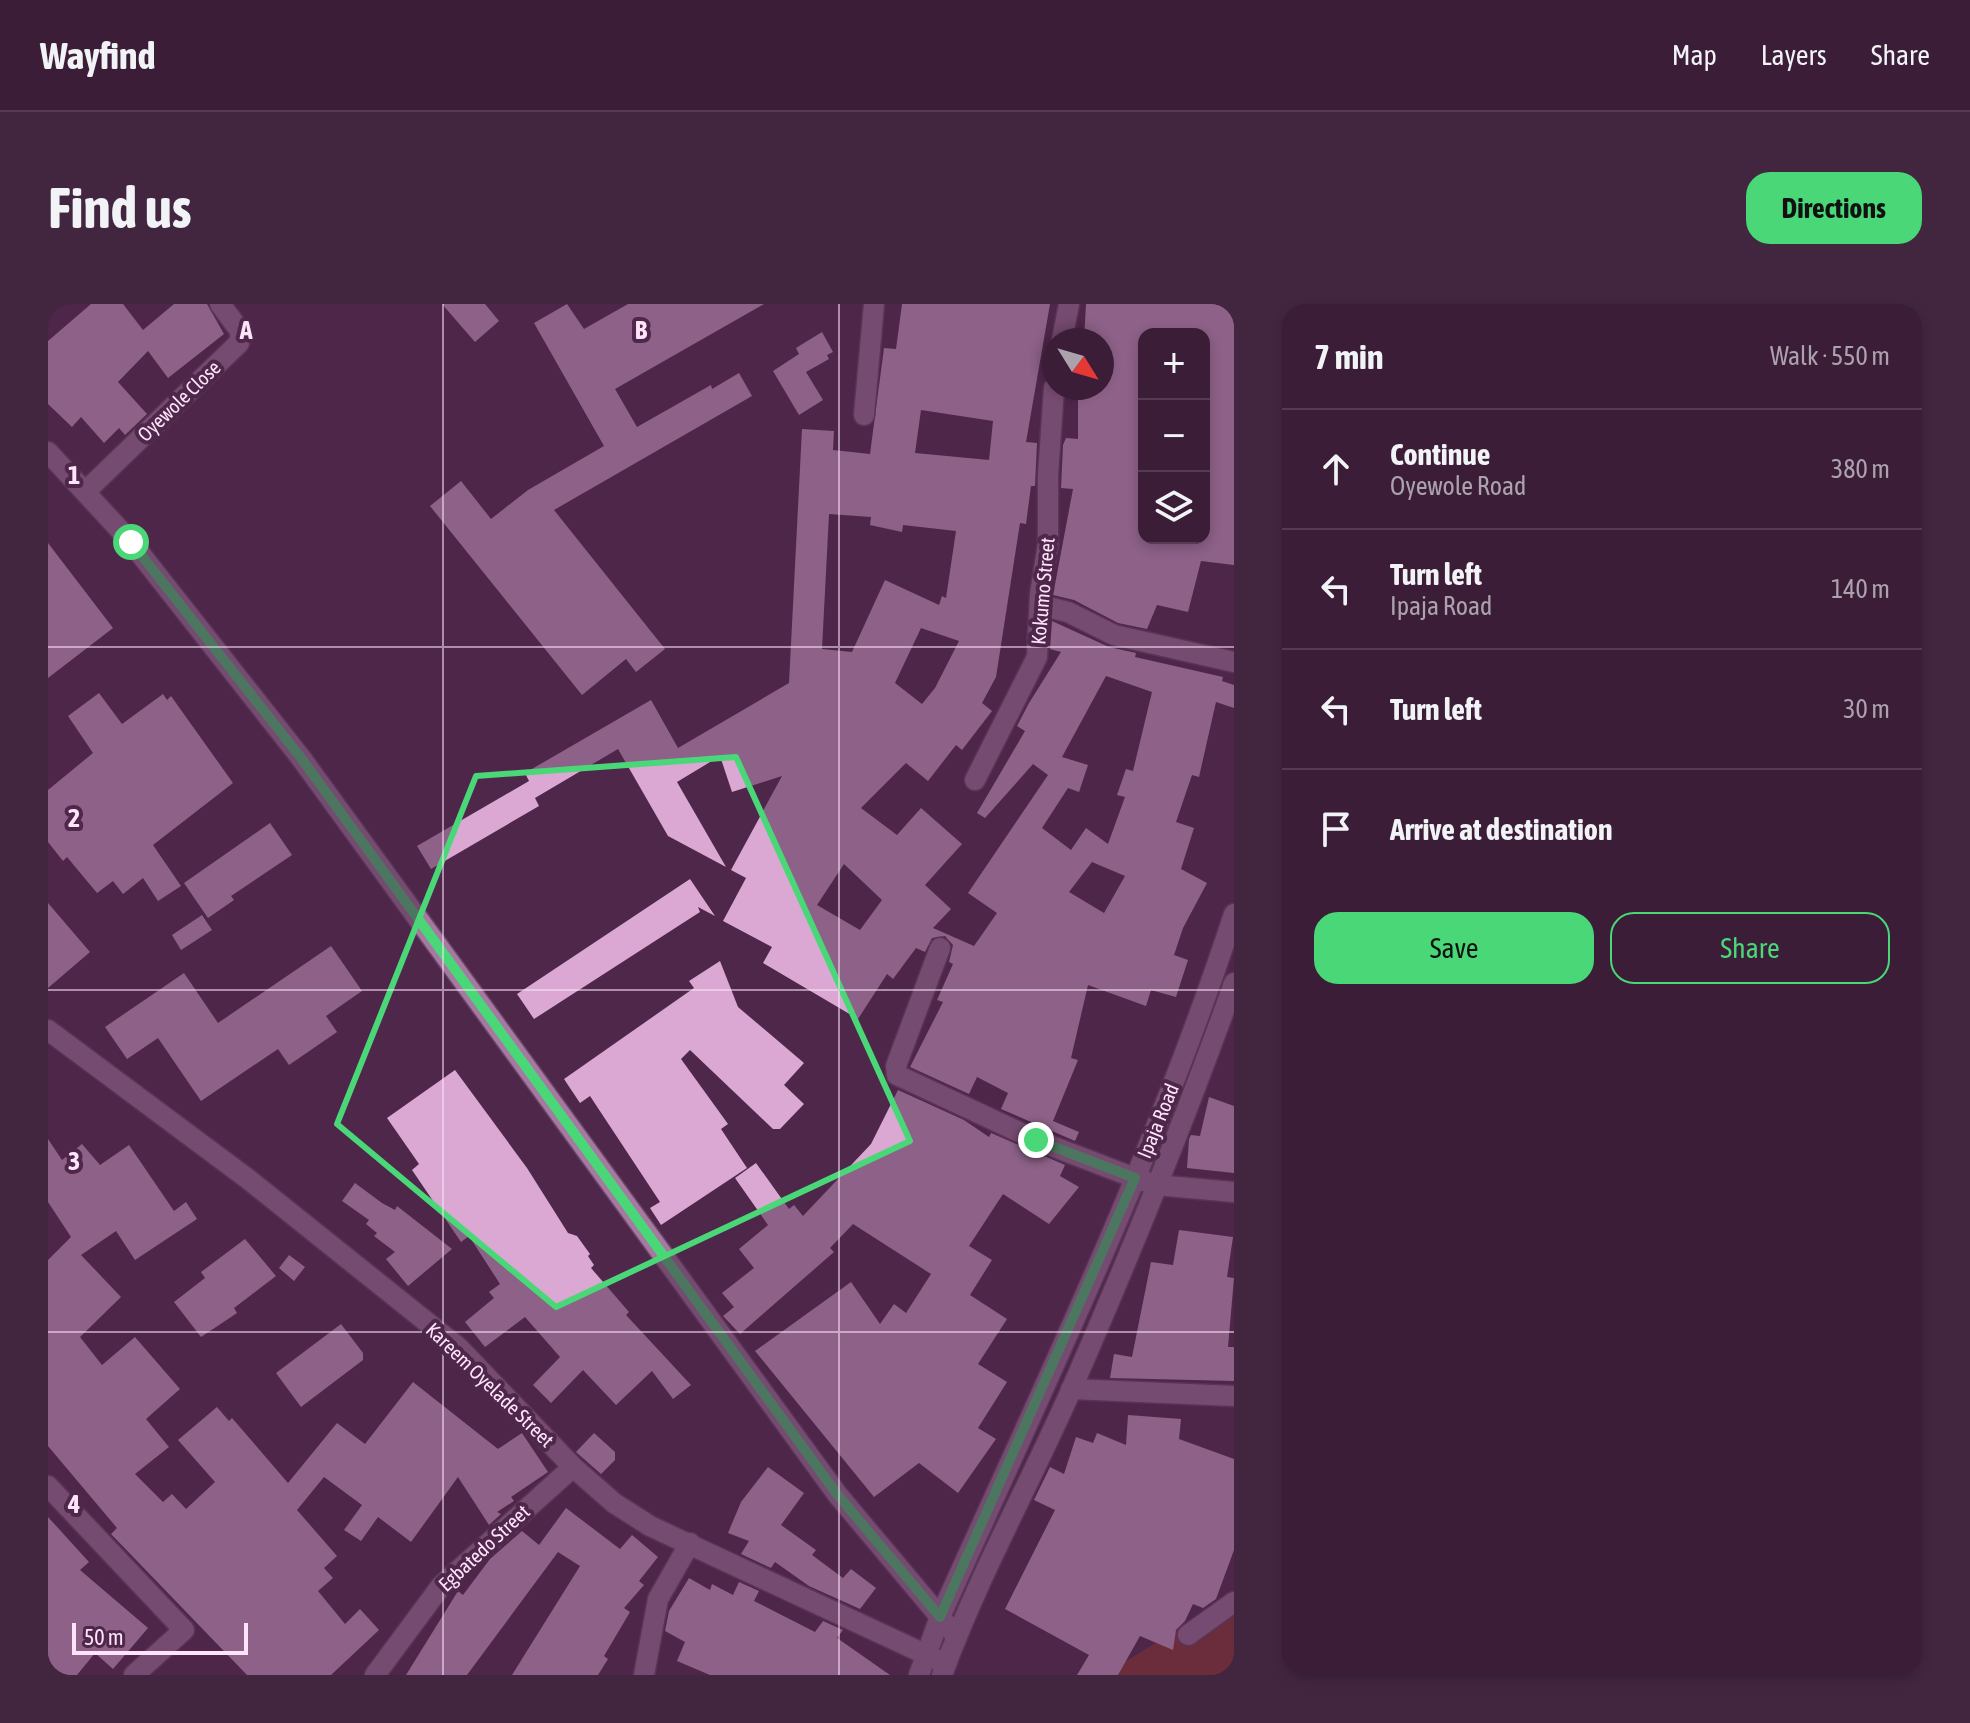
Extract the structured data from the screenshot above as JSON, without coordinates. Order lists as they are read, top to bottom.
{
  "streets": {
    "street": [
      "Oyewole Close",
      "Kokumo Street",
      "Ipaja Road",
      "Kareem Oyelade Street",
      "Egbatedo Street"
    ]
  },
  "crossings": [
    ["Ipaja Road", "Kareem Oyelade Street"],
    ["Kareem Oyelade Street", "Egbatedo Street"]
  ],
  "scale_bar": "50 m",
  "north": "bottom right",
  "page": {
    "header": "Wayfind",
    "nav": ["Map", "Layers", "Share"],
    "buttons": [
      "Directions",
      ["Save", "Share"]
    ],
    "title": "Find us",
    "heading": ["7 min", "Walk · 550 m"],
    "map_buttons": ["+", "−"],
    "list": [
      ["Continue", "Oyewole Road", "380 m"],
      ["Turn left", "Ipaja Road", "140 m"],
      ["Turn left", "30 m"],
      "Arrive at destination"
    ],
    "scale": "50 m"
  },
  "grid": {
    "columns": ["A", "B"],
    "rows": [
      "1",
      "2",
      "3",
      "4"
    ]
  }
}
